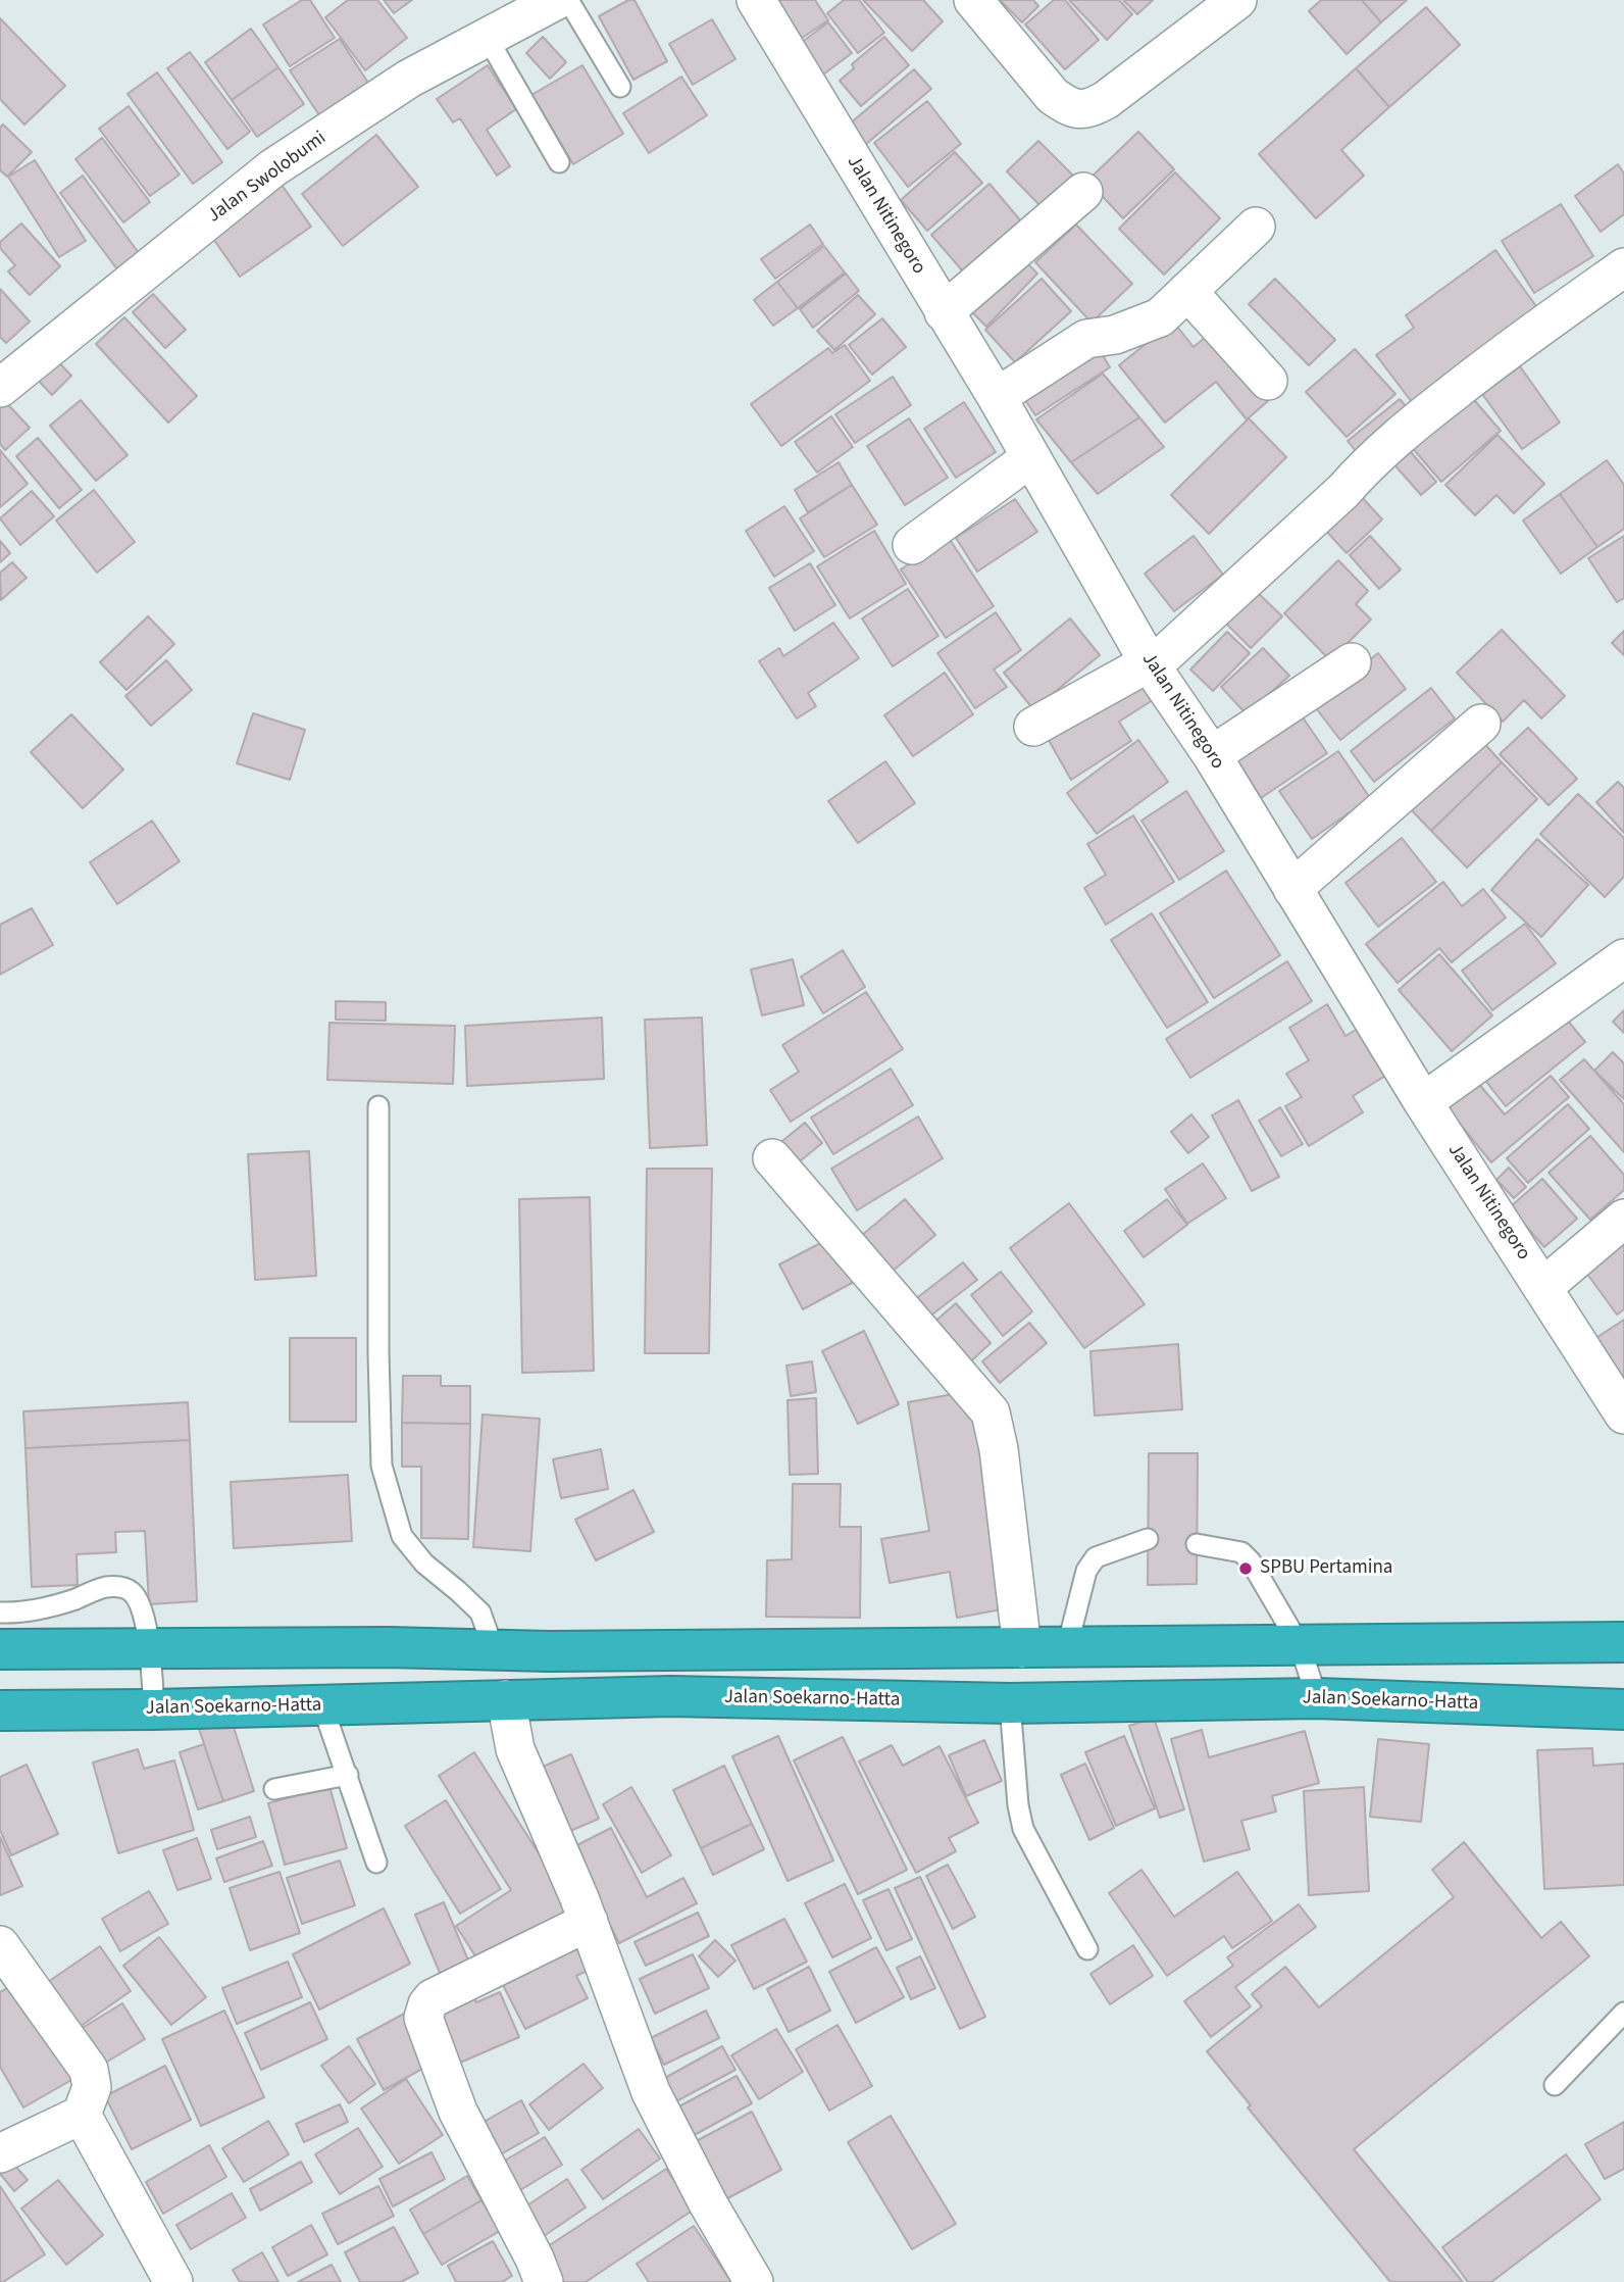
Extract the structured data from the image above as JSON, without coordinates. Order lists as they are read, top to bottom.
{
  "streets": {
    "highway": ["Jalan Soekarno-Hatta"],
    "street": ["Jalan Swolobumi", "Jalan Nitinegoro"]
  },
  "places": ["SPBU Pertamina"]
}
